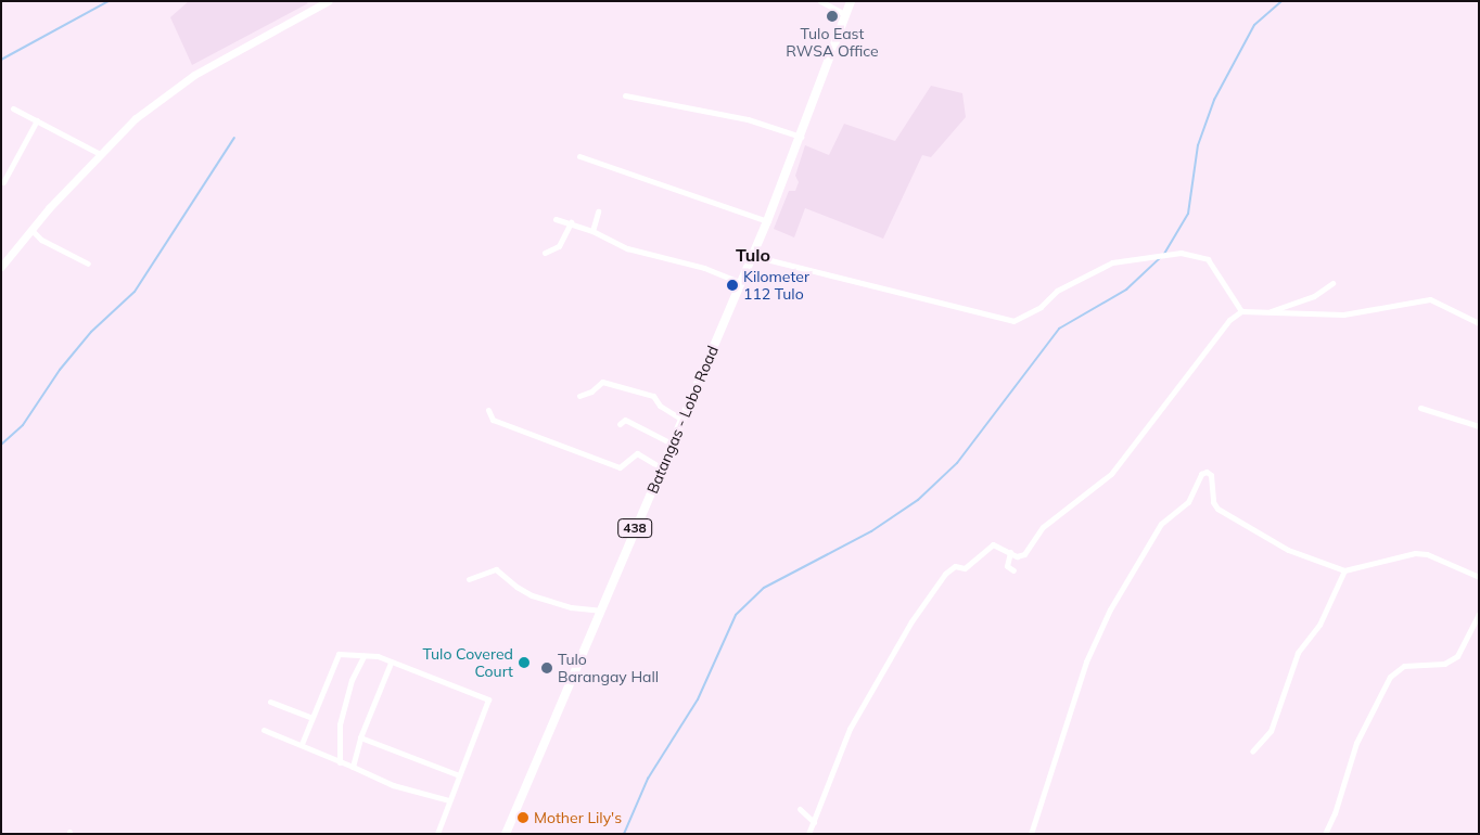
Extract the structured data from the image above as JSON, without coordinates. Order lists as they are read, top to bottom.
{
  "streets": {
    "main road": ["Batangas - Lobo Road", "438"]
  },
  "districts": ["Tulo"],
  "places": [
    "Tulo East RWSA Office",
    "Kilometer 112 Tulo",
    "Tulo Covered Court",
    "Tulo Barangay Hall",
    "Mother Lily's"
  ]
}
